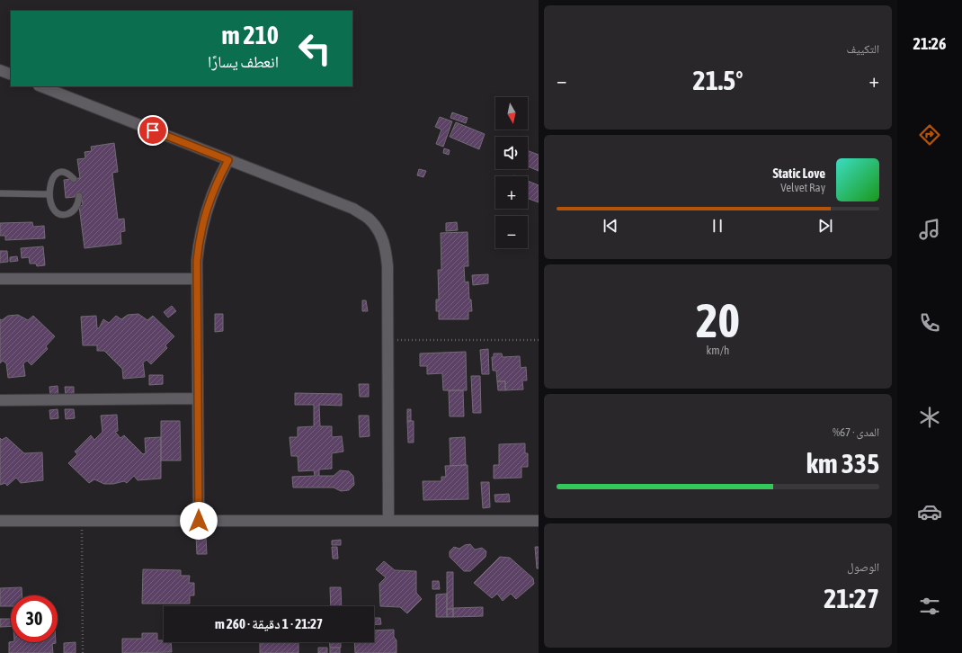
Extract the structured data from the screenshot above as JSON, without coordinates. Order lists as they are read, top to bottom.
{
  "north": "bottom",
  "page": {
    "tabs": "21:26",
    "tile": [
      "التكييف",
      ["20", "km/h"],
      ["المدى · 67%", "335 km"],
      ["الوصول", "21:27"]
    ],
    "turn": ["210 m", "انعطف يسارًا"],
    "heat": ["−", "21.5°", "+"],
    "map_buttons": ["+", "−"],
    "song": ["Static Love", "Velvet Ray"],
    "limit": "30",
    "trip": "21:27 · 1 دقيقة · 260 m"
  }
}
